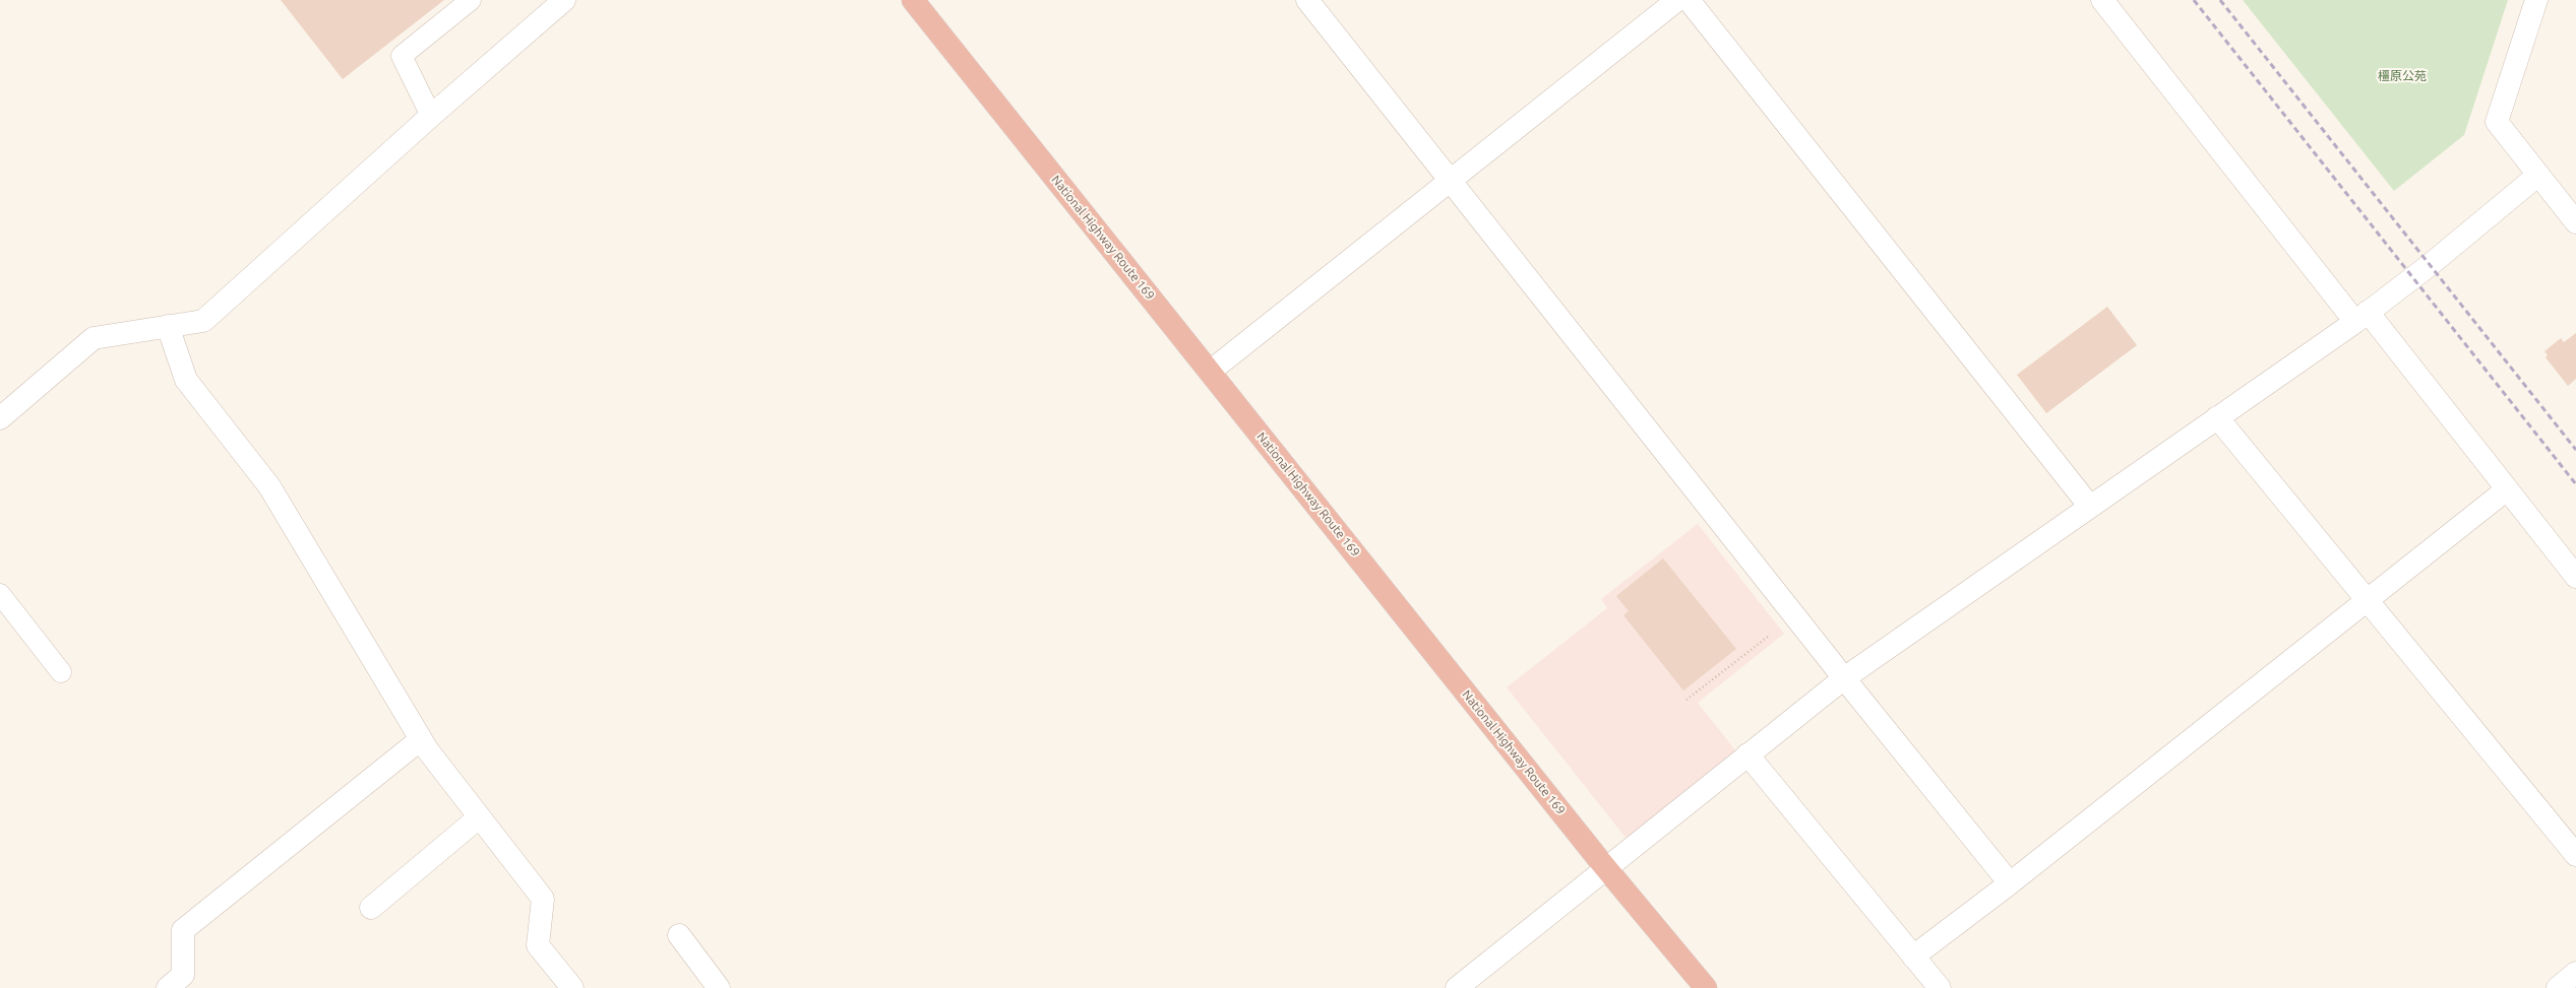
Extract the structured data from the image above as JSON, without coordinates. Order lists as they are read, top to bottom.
{
  "streets": {
    "highway": ["National Highway Route 169"]
  },
  "parks": ["橿原公苑"]
}
